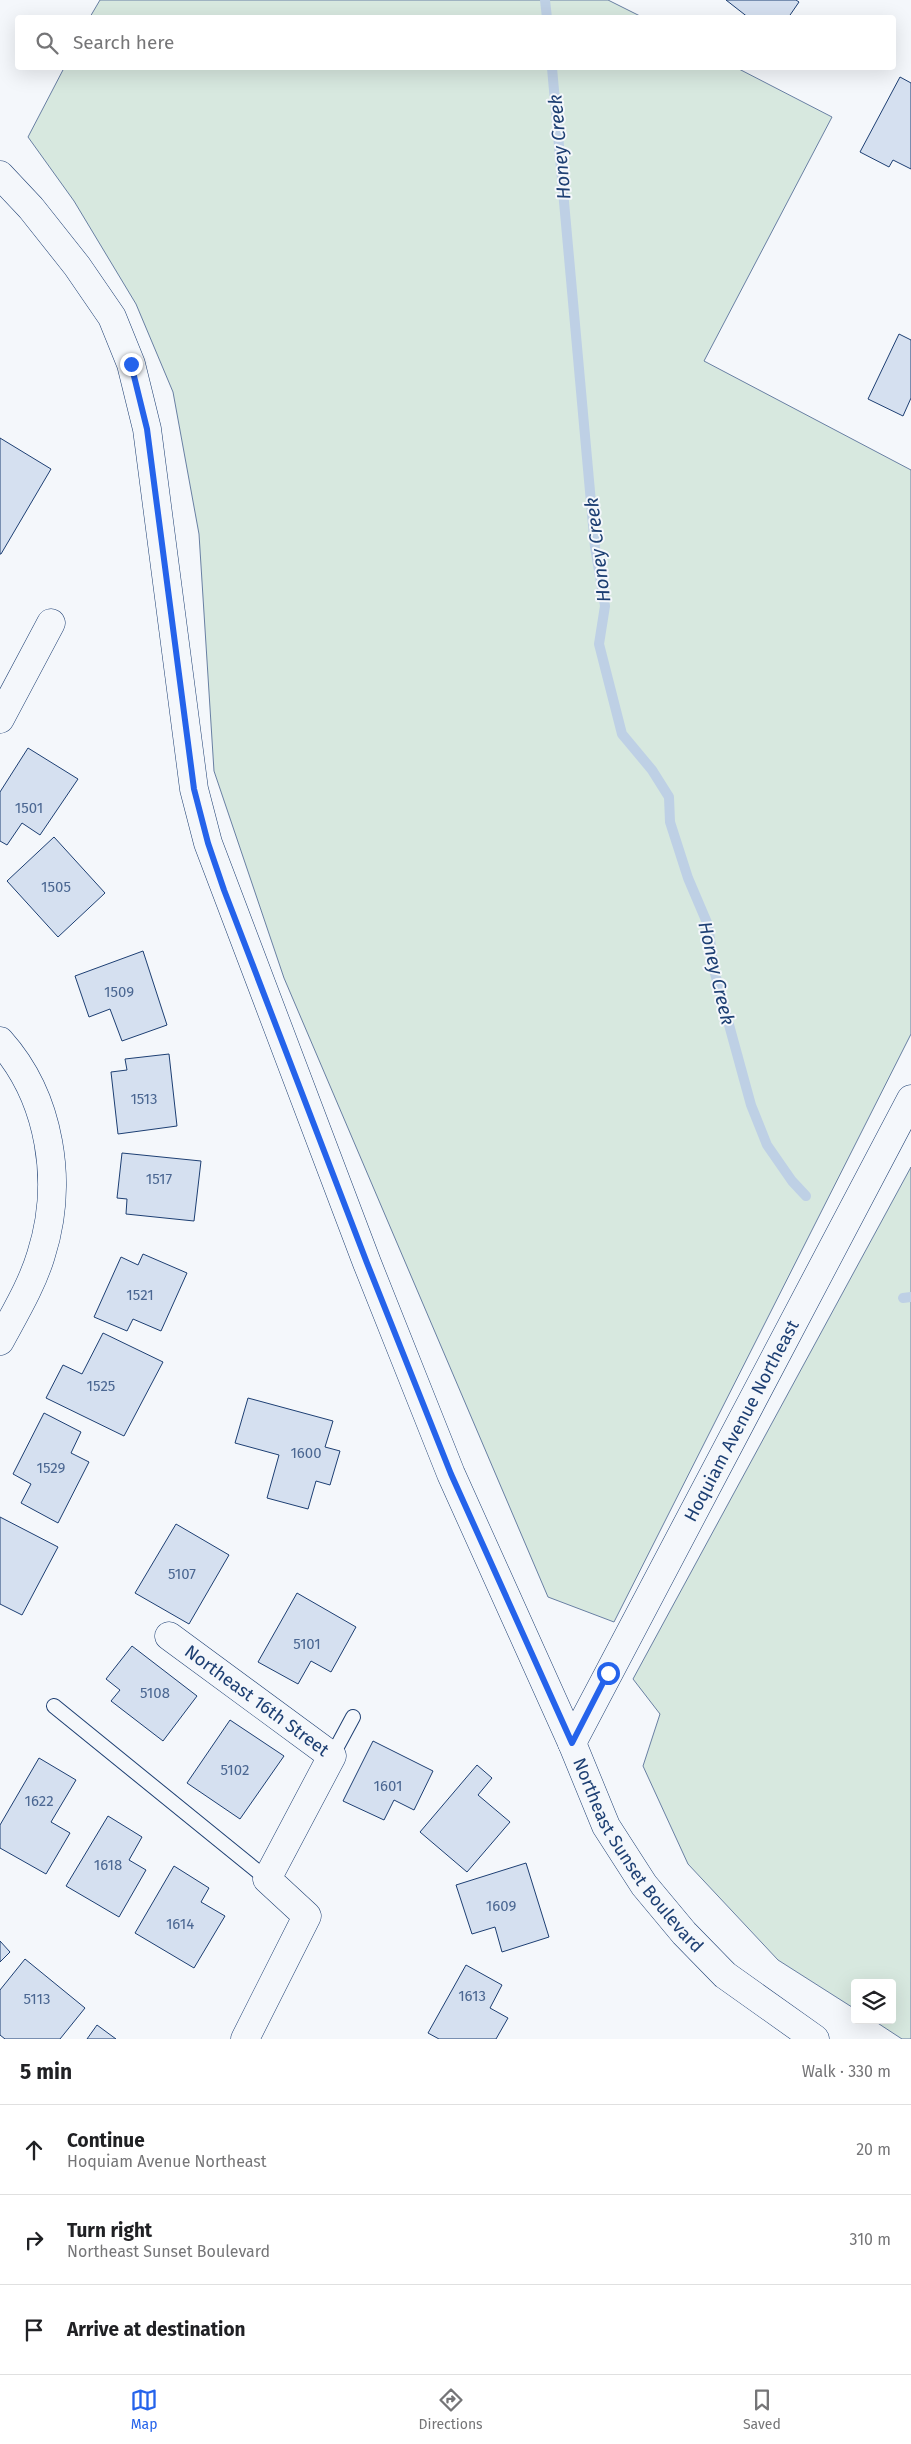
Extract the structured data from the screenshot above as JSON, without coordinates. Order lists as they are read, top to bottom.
{
  "streets": {
    "main road": ["Hoquiam Avenue Northeast", "Northeast 16th Street", "Northeast Sunset Boulevard"]
  },
  "crossings": [
    ["Hoquiam Avenue Northeast", "Northeast Sunset Boulevard"]
  ],
  "water": ["Honey Creek"],
  "house_numbers": [
    "1501",
    "1505",
    "1509",
    "1513",
    "1517",
    "1521",
    "1525",
    "1600",
    "1529",
    "5107",
    "5101",
    "5108",
    "5102",
    "1601",
    "1622",
    "1618",
    "1609",
    "1614",
    "1613",
    "5113"
  ],
  "page": {
    "search": "Search here",
    "heading": ["5 min", "Walk · 330 m"],
    "list": [
      ["Continue", "Hoquiam Avenue Northeast", "20 m"],
      ["Turn right", "Northeast Sunset Boulevard", "310 m"],
      "Arrive at destination"
    ],
    "nav": ["Map", "Directions", "Saved"]
  }
}
